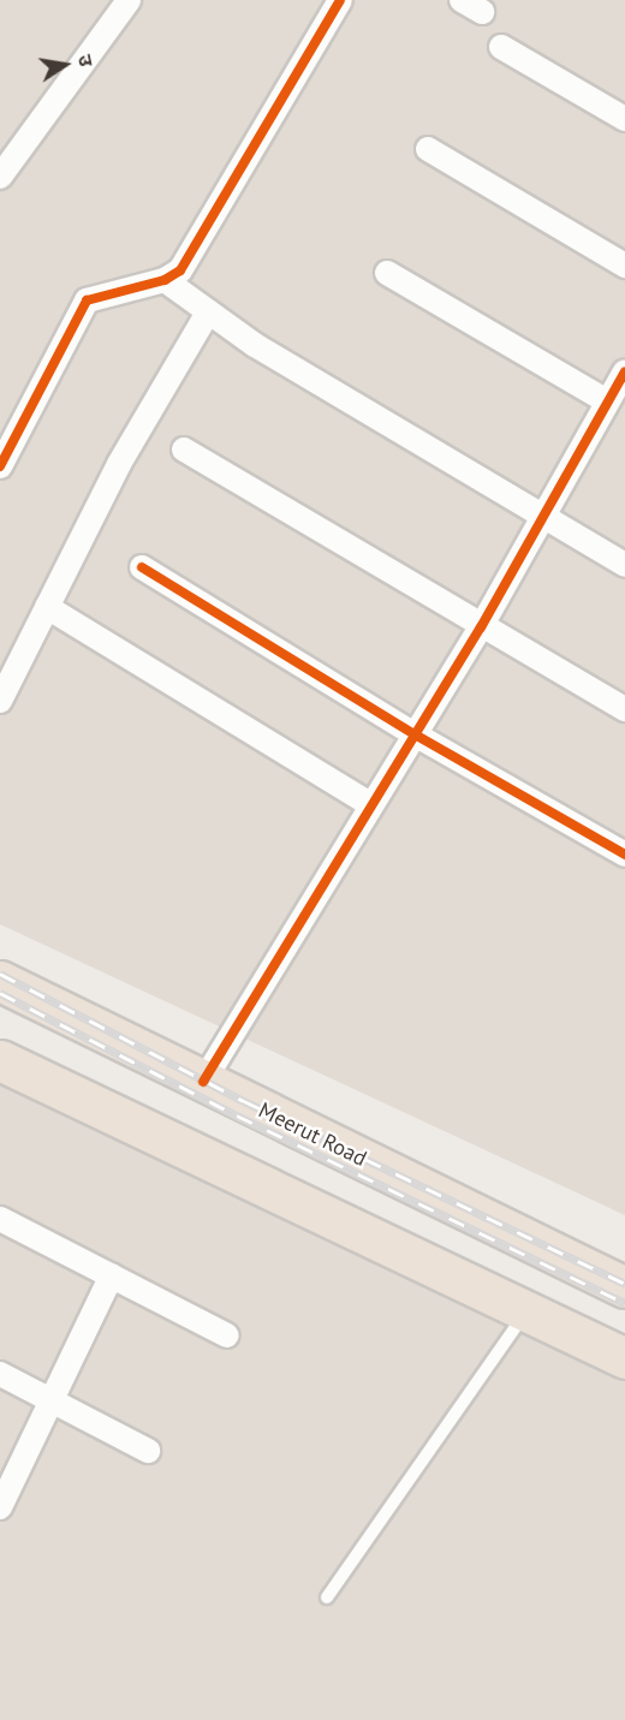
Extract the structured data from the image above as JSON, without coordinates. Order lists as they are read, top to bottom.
{
  "streets": {
    "highway": ["Meerut Road"]
  },
  "north": "right"
}
